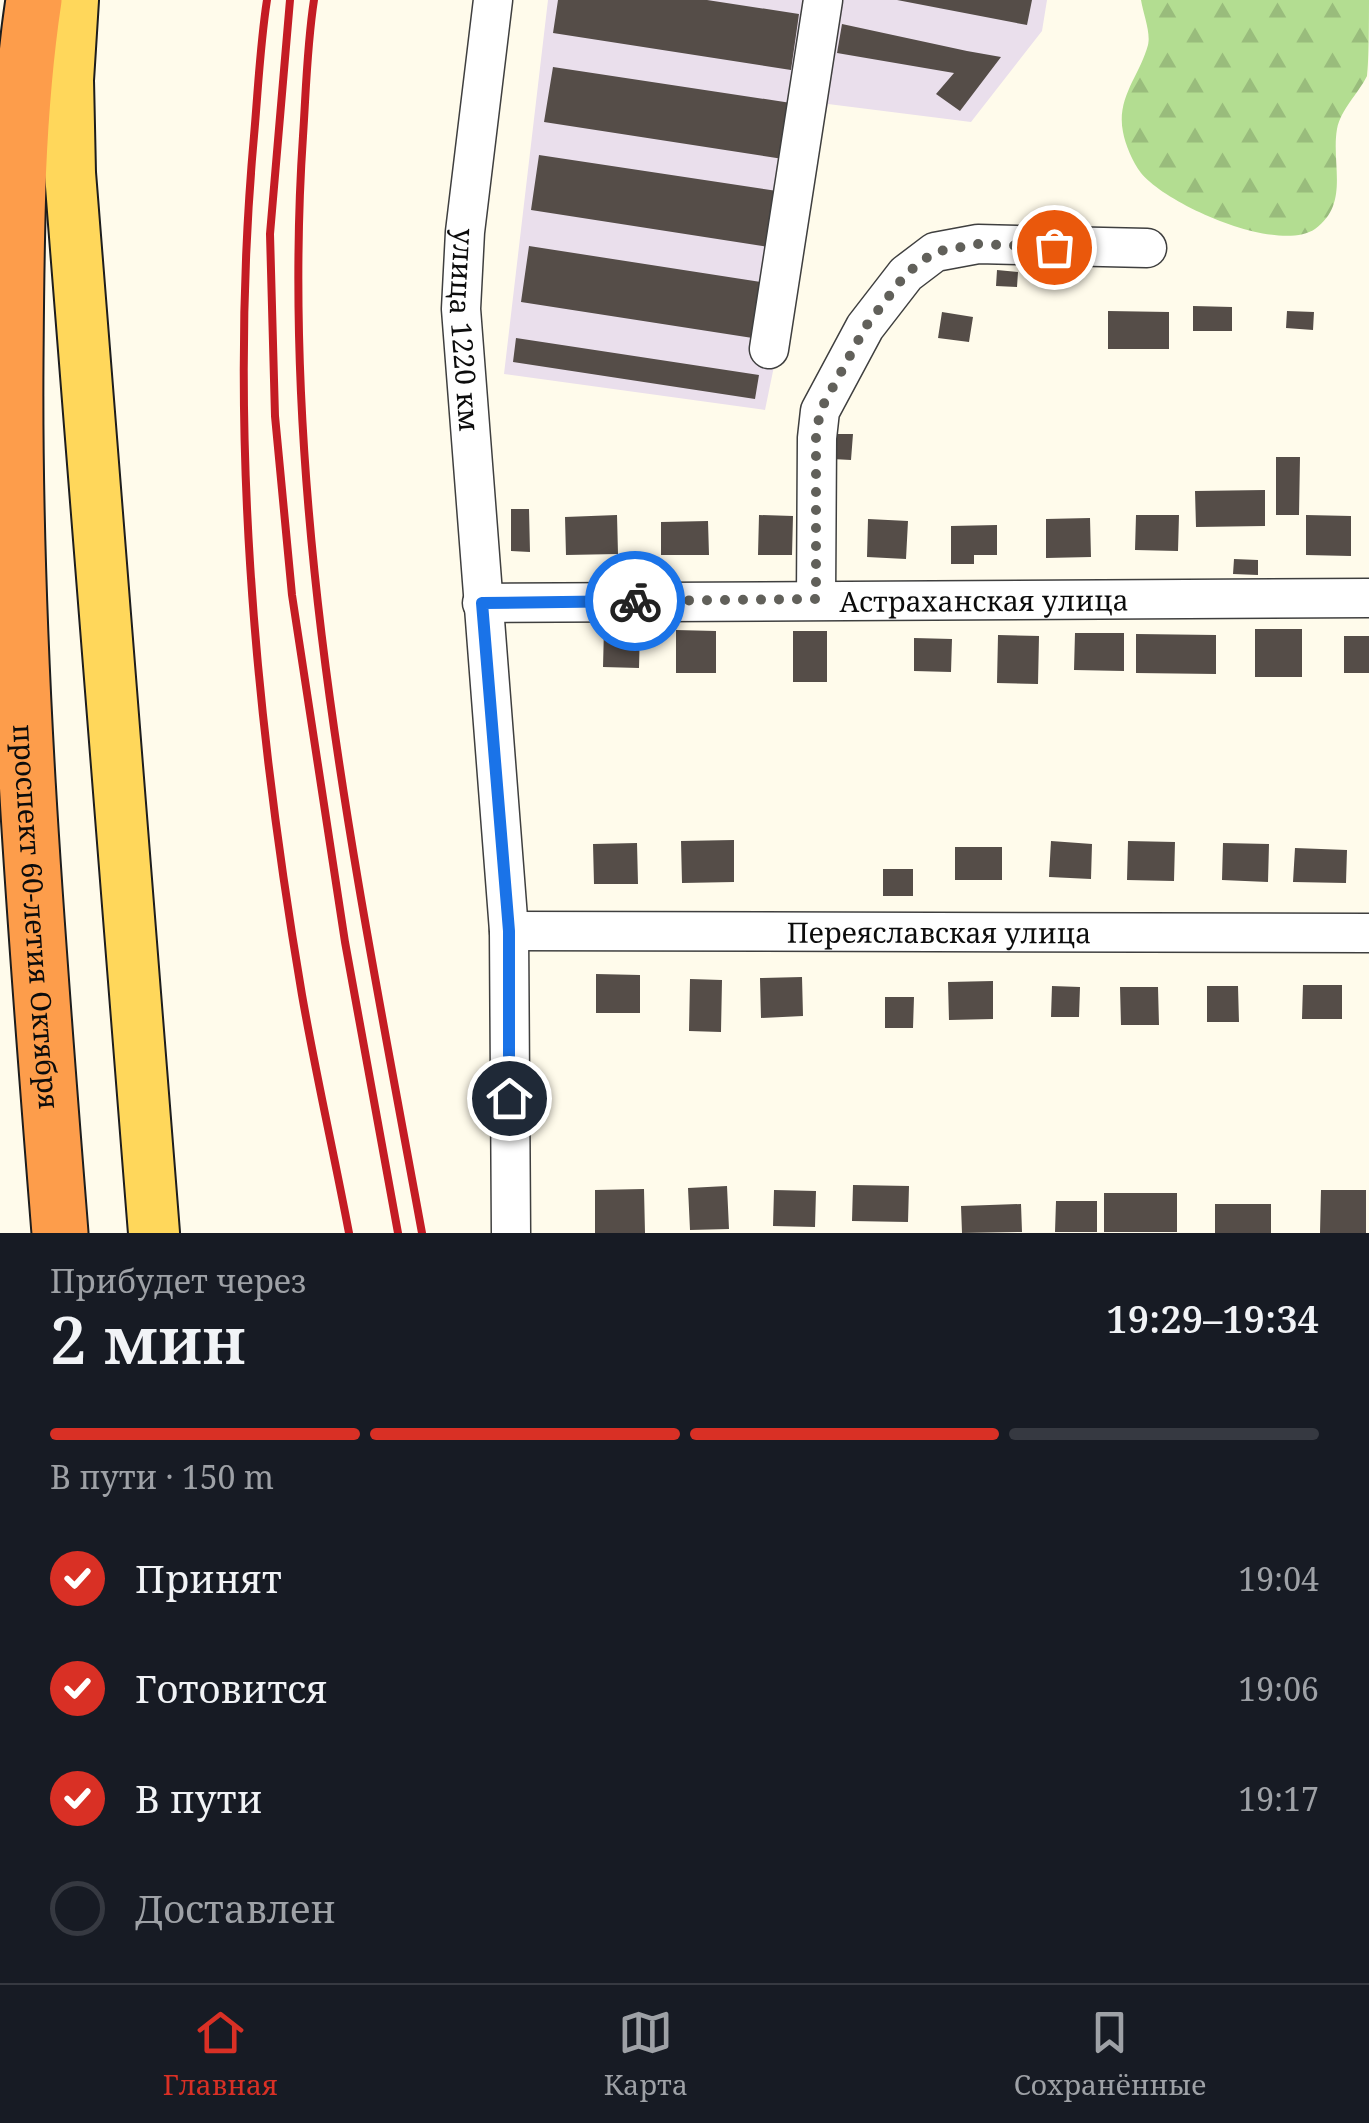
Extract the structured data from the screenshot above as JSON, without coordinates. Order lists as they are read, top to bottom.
{
  "streets": {
    "highway": ["проспект 60-летия Октября"],
    "street": ["улица 1220 км", "Астраханская улица", "Переяславская улица"]
  },
  "crossings": [
    ["улица 1220 км", "Астраханская улица"],
    ["улица 1220 км", "Переяславская улица"]
  ],
  "page": {
    "heading": ["2 мин", "Прибудет через", "19:29–19:34"],
    "bar": "В пути · 150 m",
    "list": [
      ["Принят", "19:04"],
      ["Готовится", "19:06"],
      ["В пути", "19:17"],
      "Доставлен"
    ],
    "tabs": ["Главная", "Карта", "Сохранённые"]
  }
}
